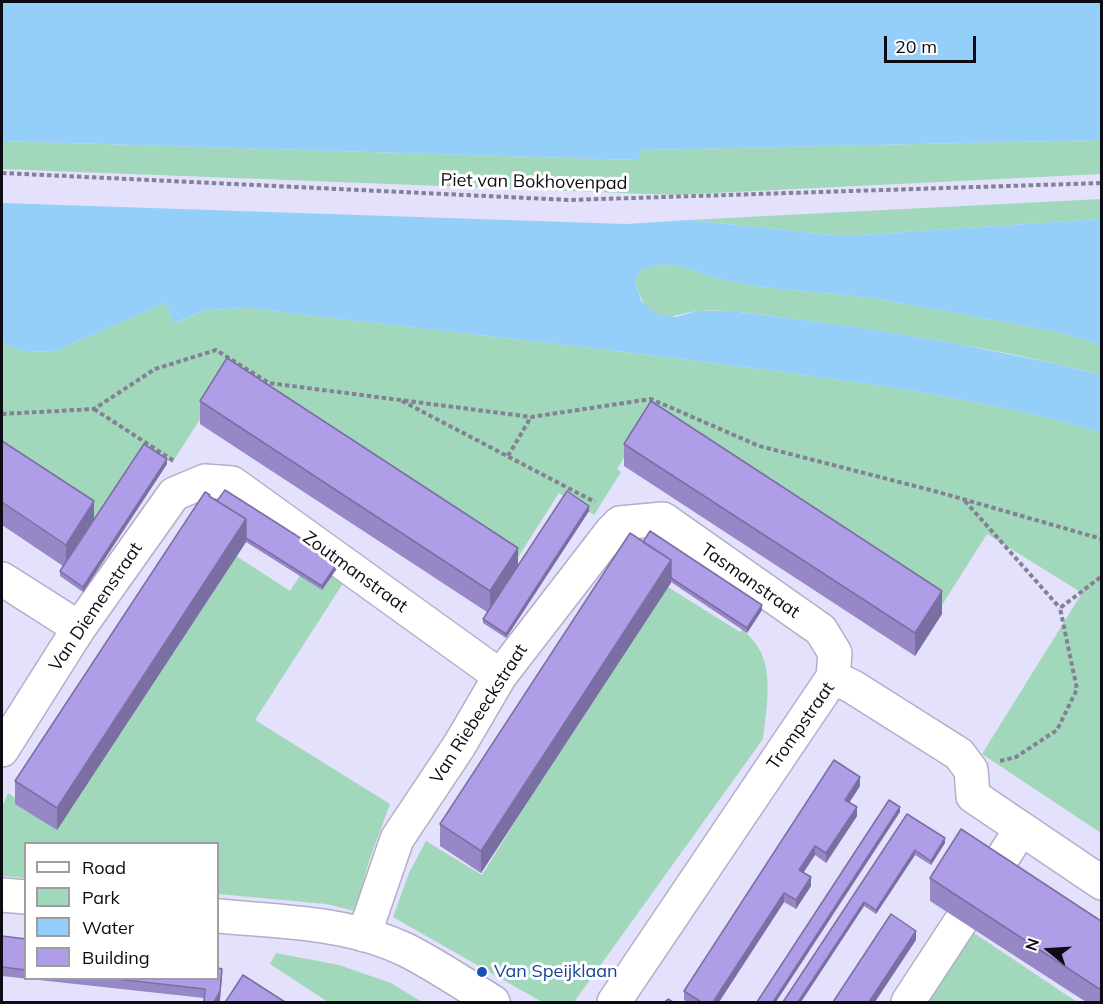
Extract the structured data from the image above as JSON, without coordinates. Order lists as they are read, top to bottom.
{
  "streets": {
    "street": [
      "Zoutmanstraat",
      "Tasmanstraat",
      "Van Diemenstraat",
      "Van Riebeeckstraat",
      "Trompstraat"
    ],
    "path": ["Piet van Bokhovenpad"]
  },
  "crossings": [
    ["Zoutmanstraat", "Van Diemenstraat"],
    ["Zoutmanstraat", "Van Riebeeckstraat"],
    ["Tasmanstraat", "Van Riebeeckstraat"],
    ["Tasmanstraat", "Trompstraat"]
  ],
  "places": ["Van Speijklaan"],
  "legend": [
    "Road",
    "Park",
    "Water",
    "Building"
  ],
  "scale_bar": "20 m",
  "north": "left"
}
